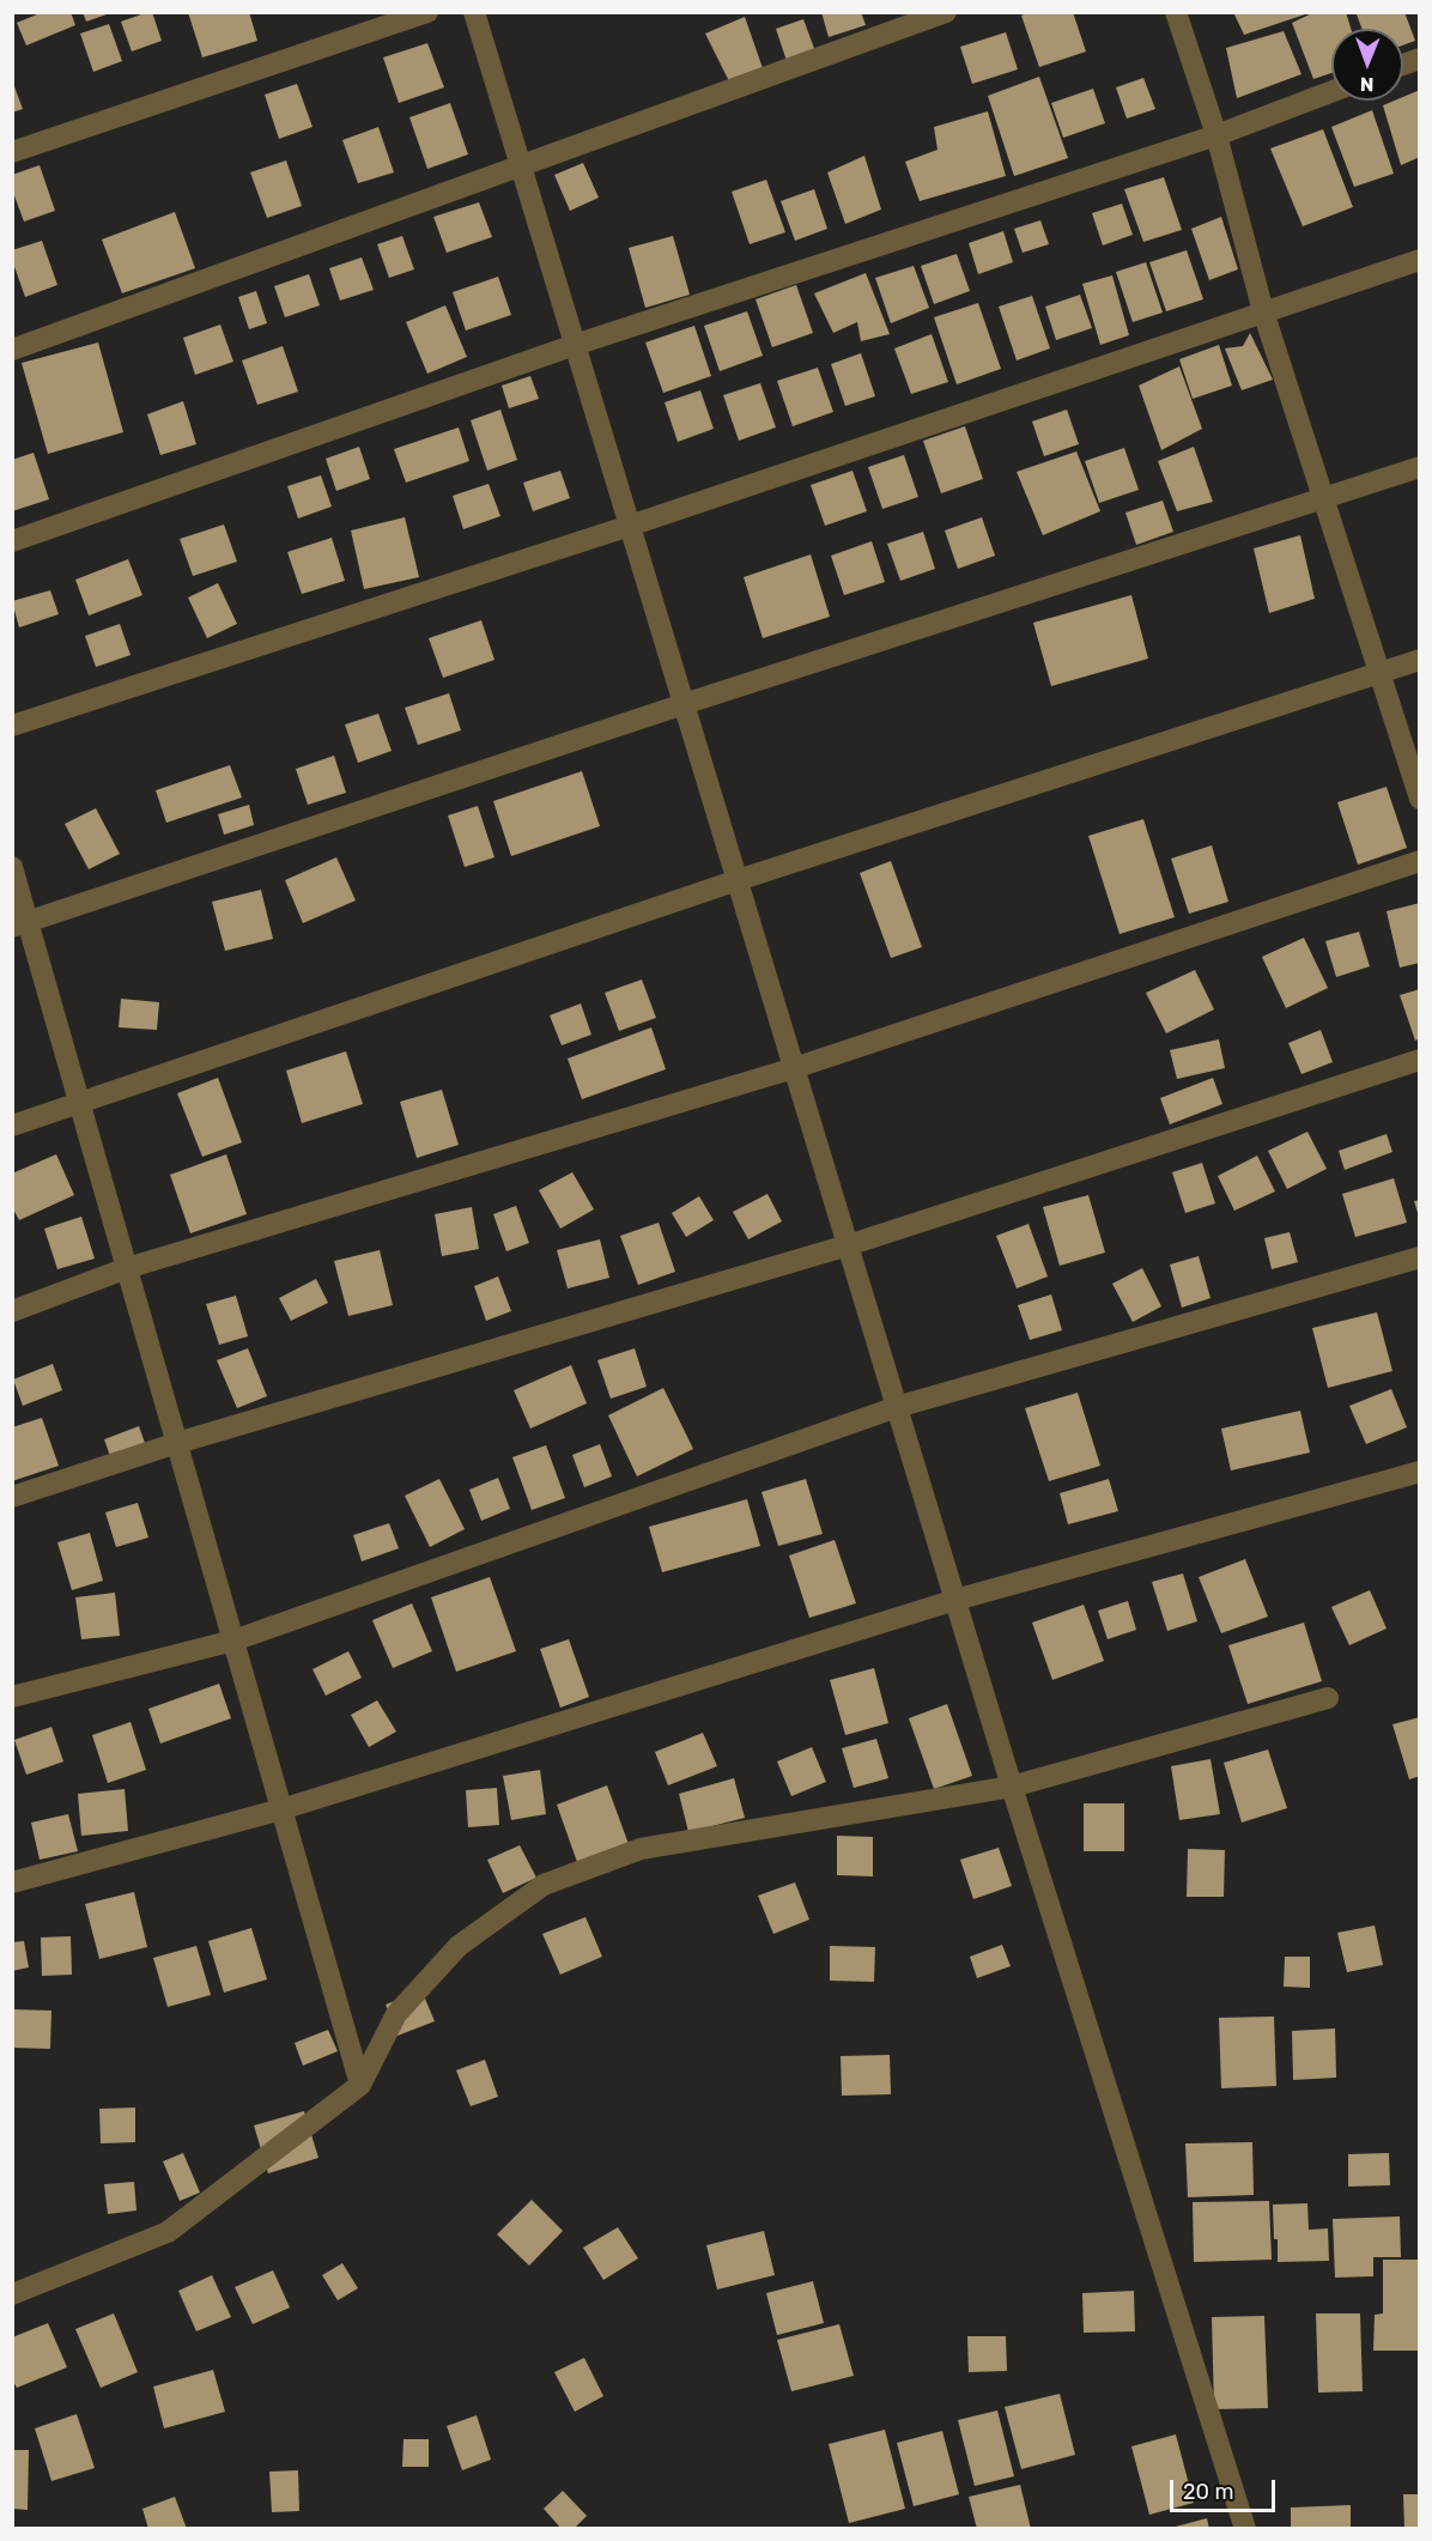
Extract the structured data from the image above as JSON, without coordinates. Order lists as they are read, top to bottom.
{
  "scale_bar": "20 m",
  "north": "bottom"
}
